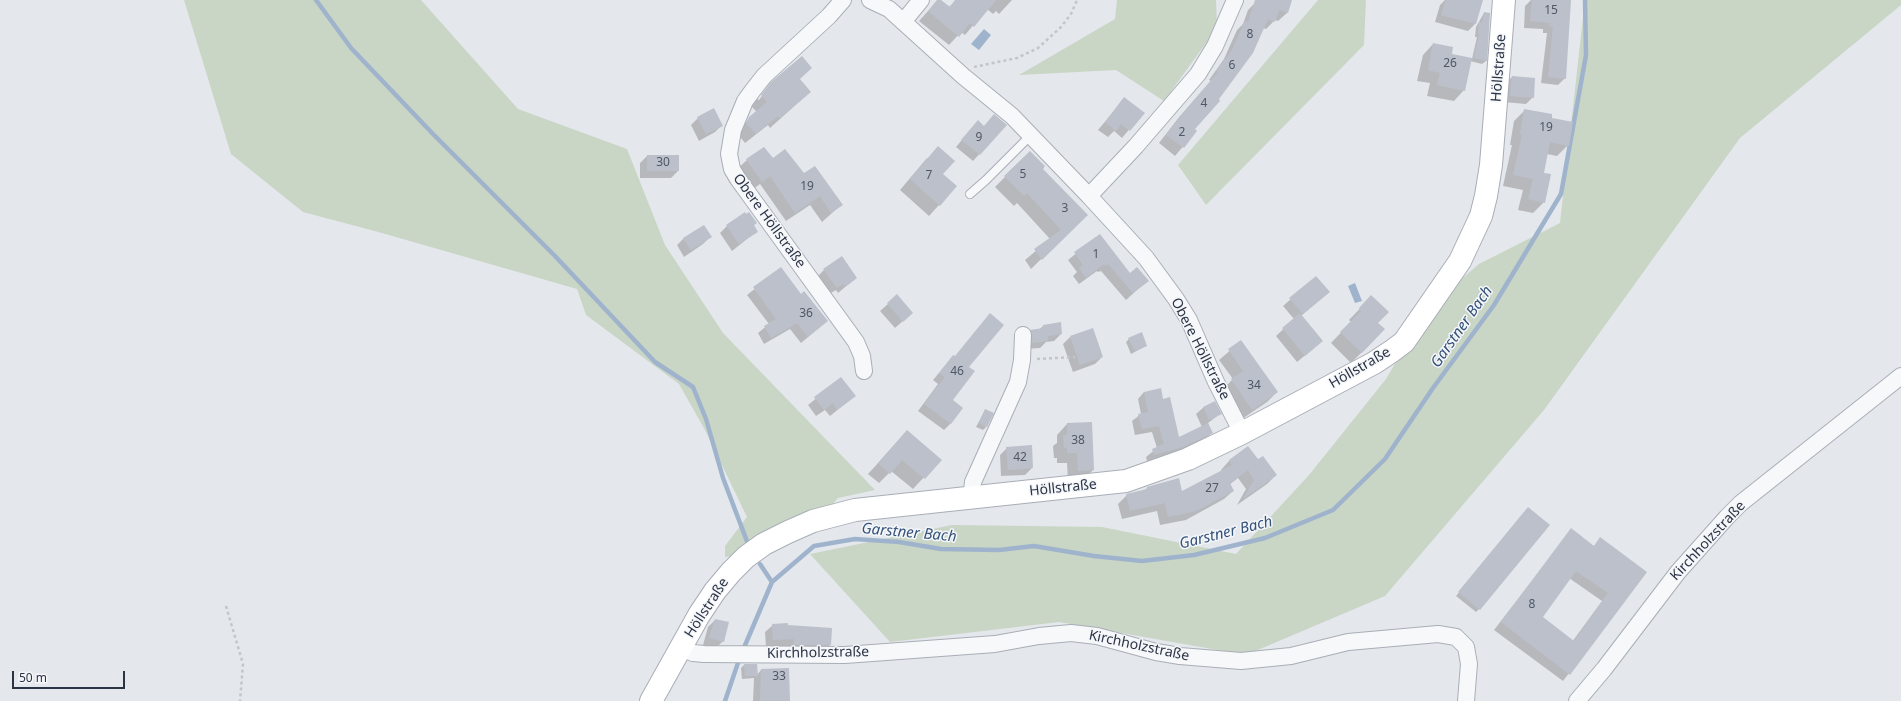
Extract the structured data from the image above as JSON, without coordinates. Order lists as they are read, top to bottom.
{
  "streets": {
    "street": ["Höllstraße", "Obere Höllstraße", "Kirchholzstraße"]
  },
  "crossings": [
    ["Höllstraße", "Obere Höllstraße"],
    ["Höllstraße", "Kirchholzstraße"]
  ],
  "water": ["Garstner Bach"],
  "house_numbers": [
    "15",
    "8",
    "26",
    "6",
    "4",
    "19",
    "2",
    "9",
    "30",
    "5",
    "7",
    "19",
    "3",
    "1",
    "36",
    "46",
    "34",
    "38",
    "42",
    "27",
    "8",
    "33"
  ],
  "scale_bar": "50 m"
}
